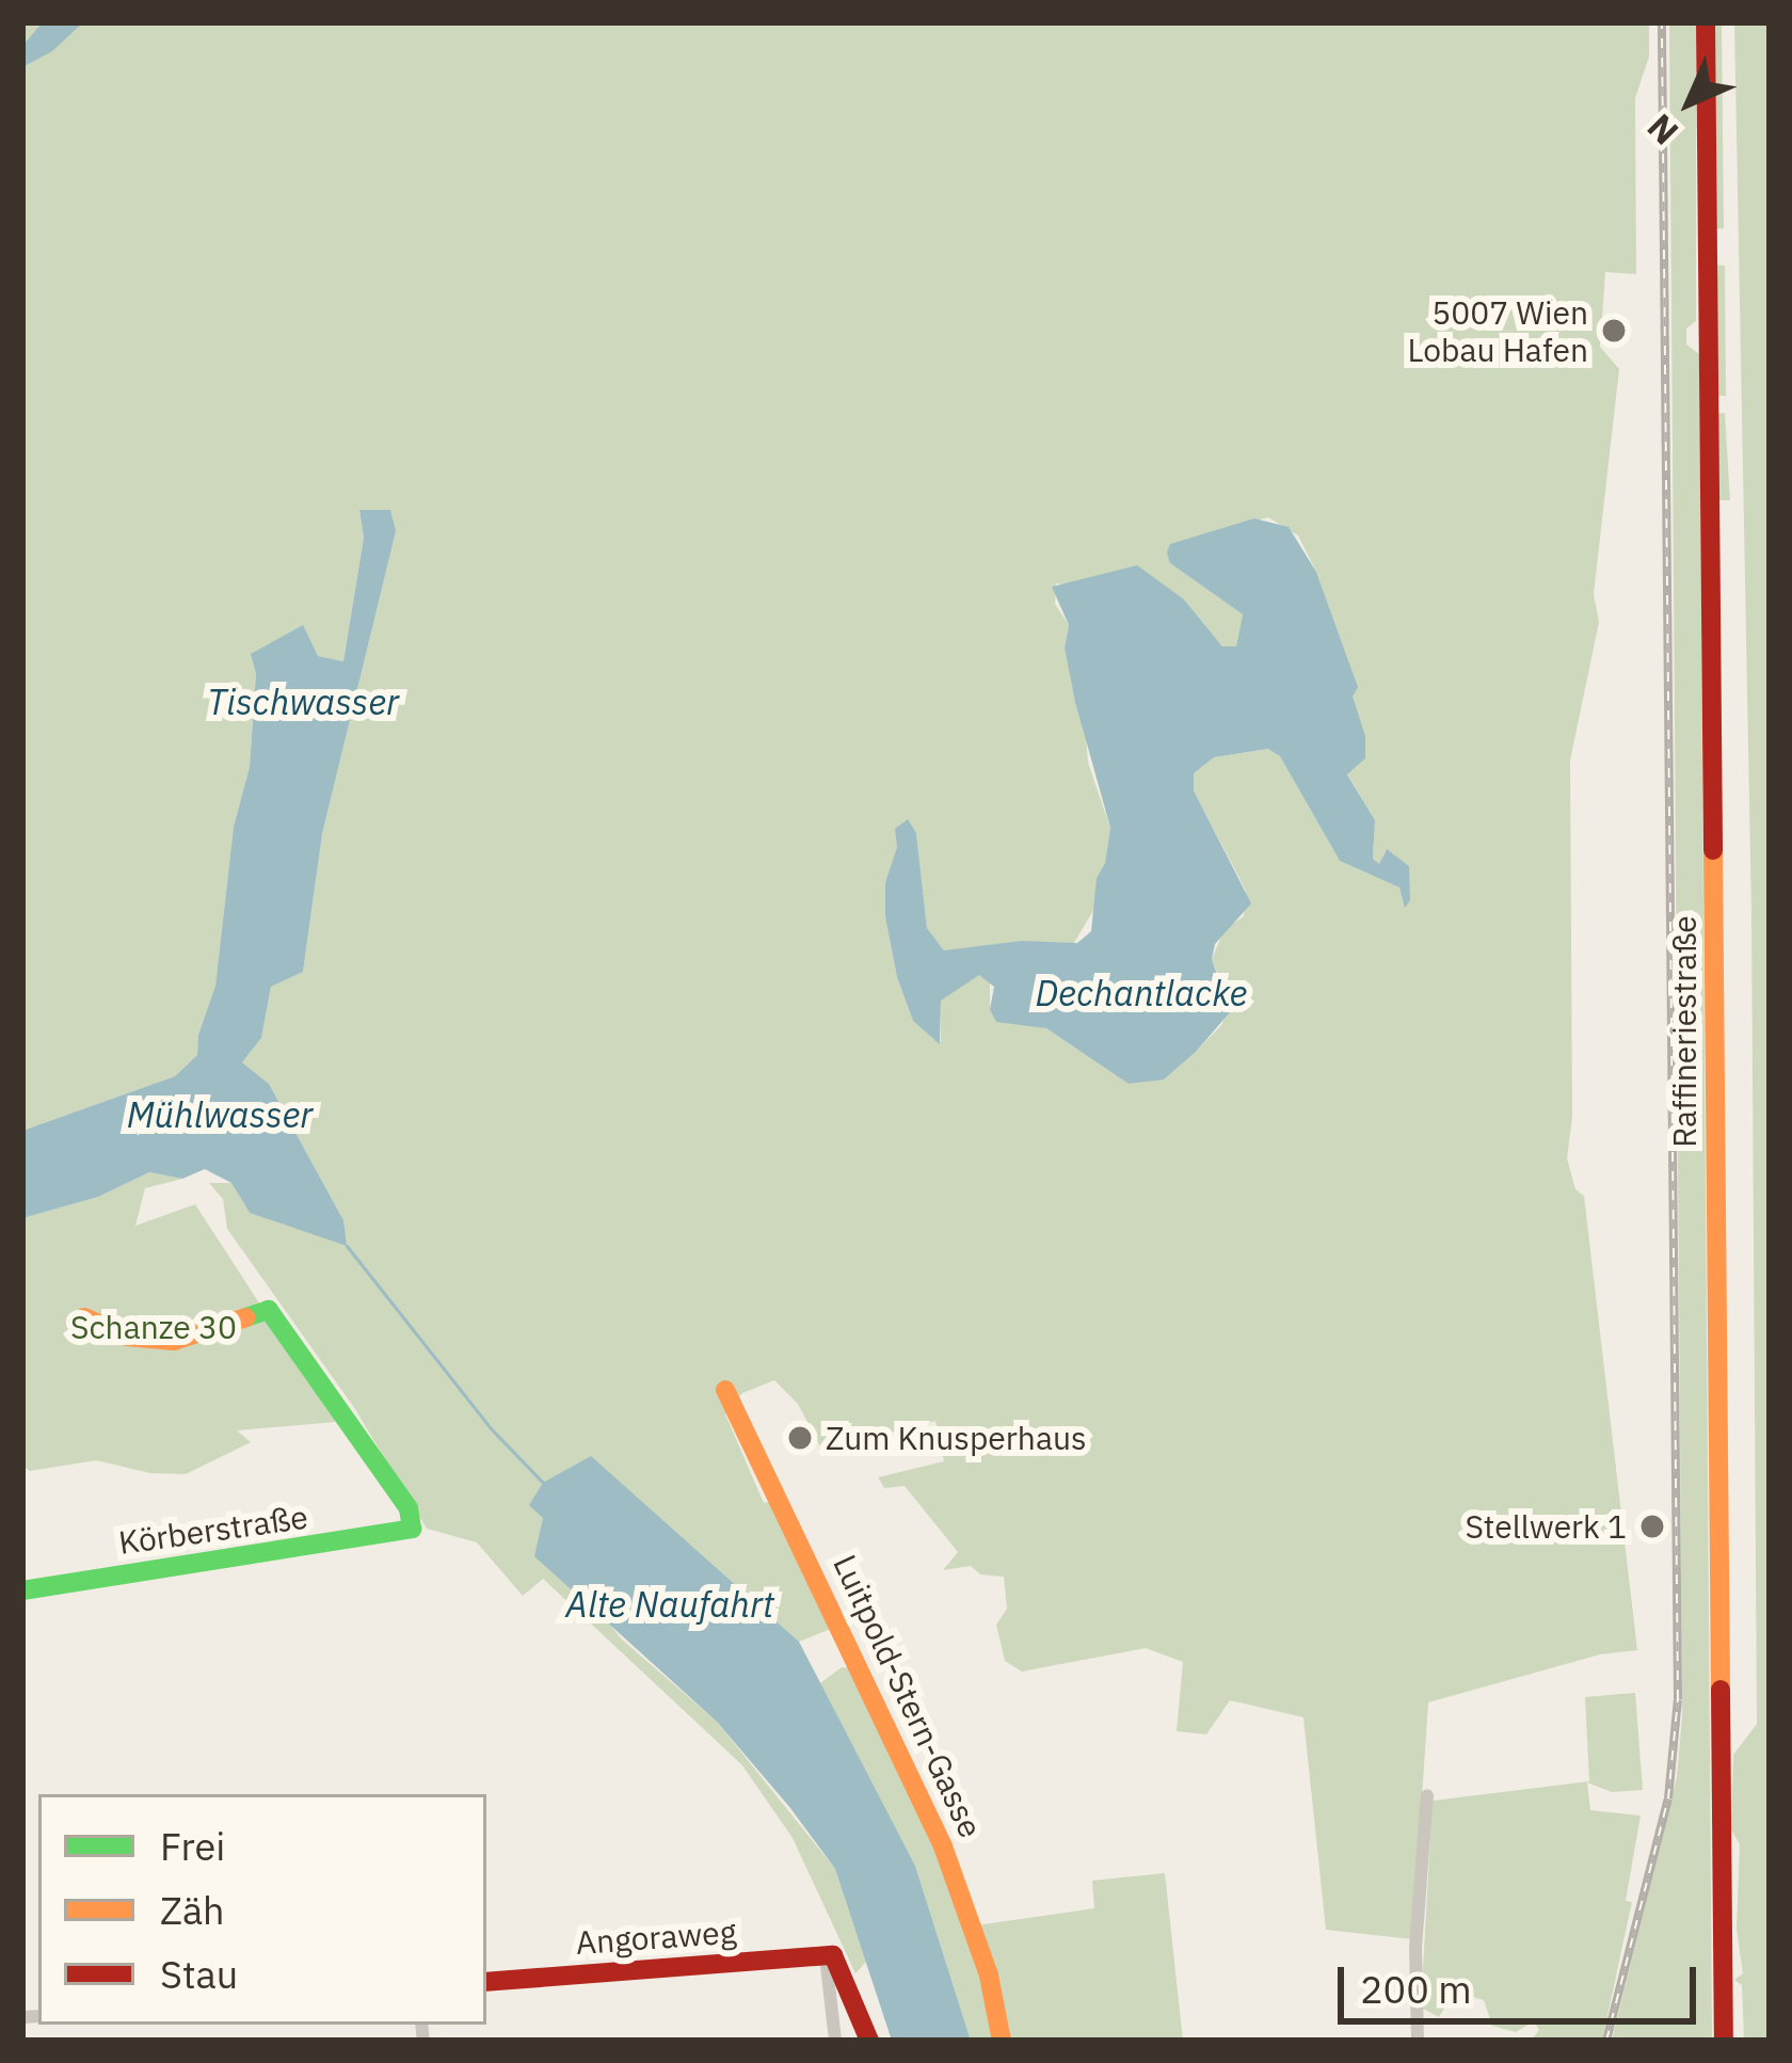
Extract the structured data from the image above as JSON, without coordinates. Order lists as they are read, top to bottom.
{
  "streets": {
    "street": [
      "Raffineriestraße",
      "Körberstraße",
      "Luitpold-Stern-Gasse",
      "Angoraweg"
    ]
  },
  "water": [
    "Tischwasser",
    "Dechantlacke",
    "Mühlwasser",
    "Alte Naufahrt"
  ],
  "parks": ["Schanze 30"],
  "places": ["5007 Wien Lobau Hafen", "Zum Knusperhaus", "Stellwerk 1"],
  "legend": ["Frei", "Zäh", "Stau"],
  "scale_bar": "200 m",
  "north": "bottom left"
}
